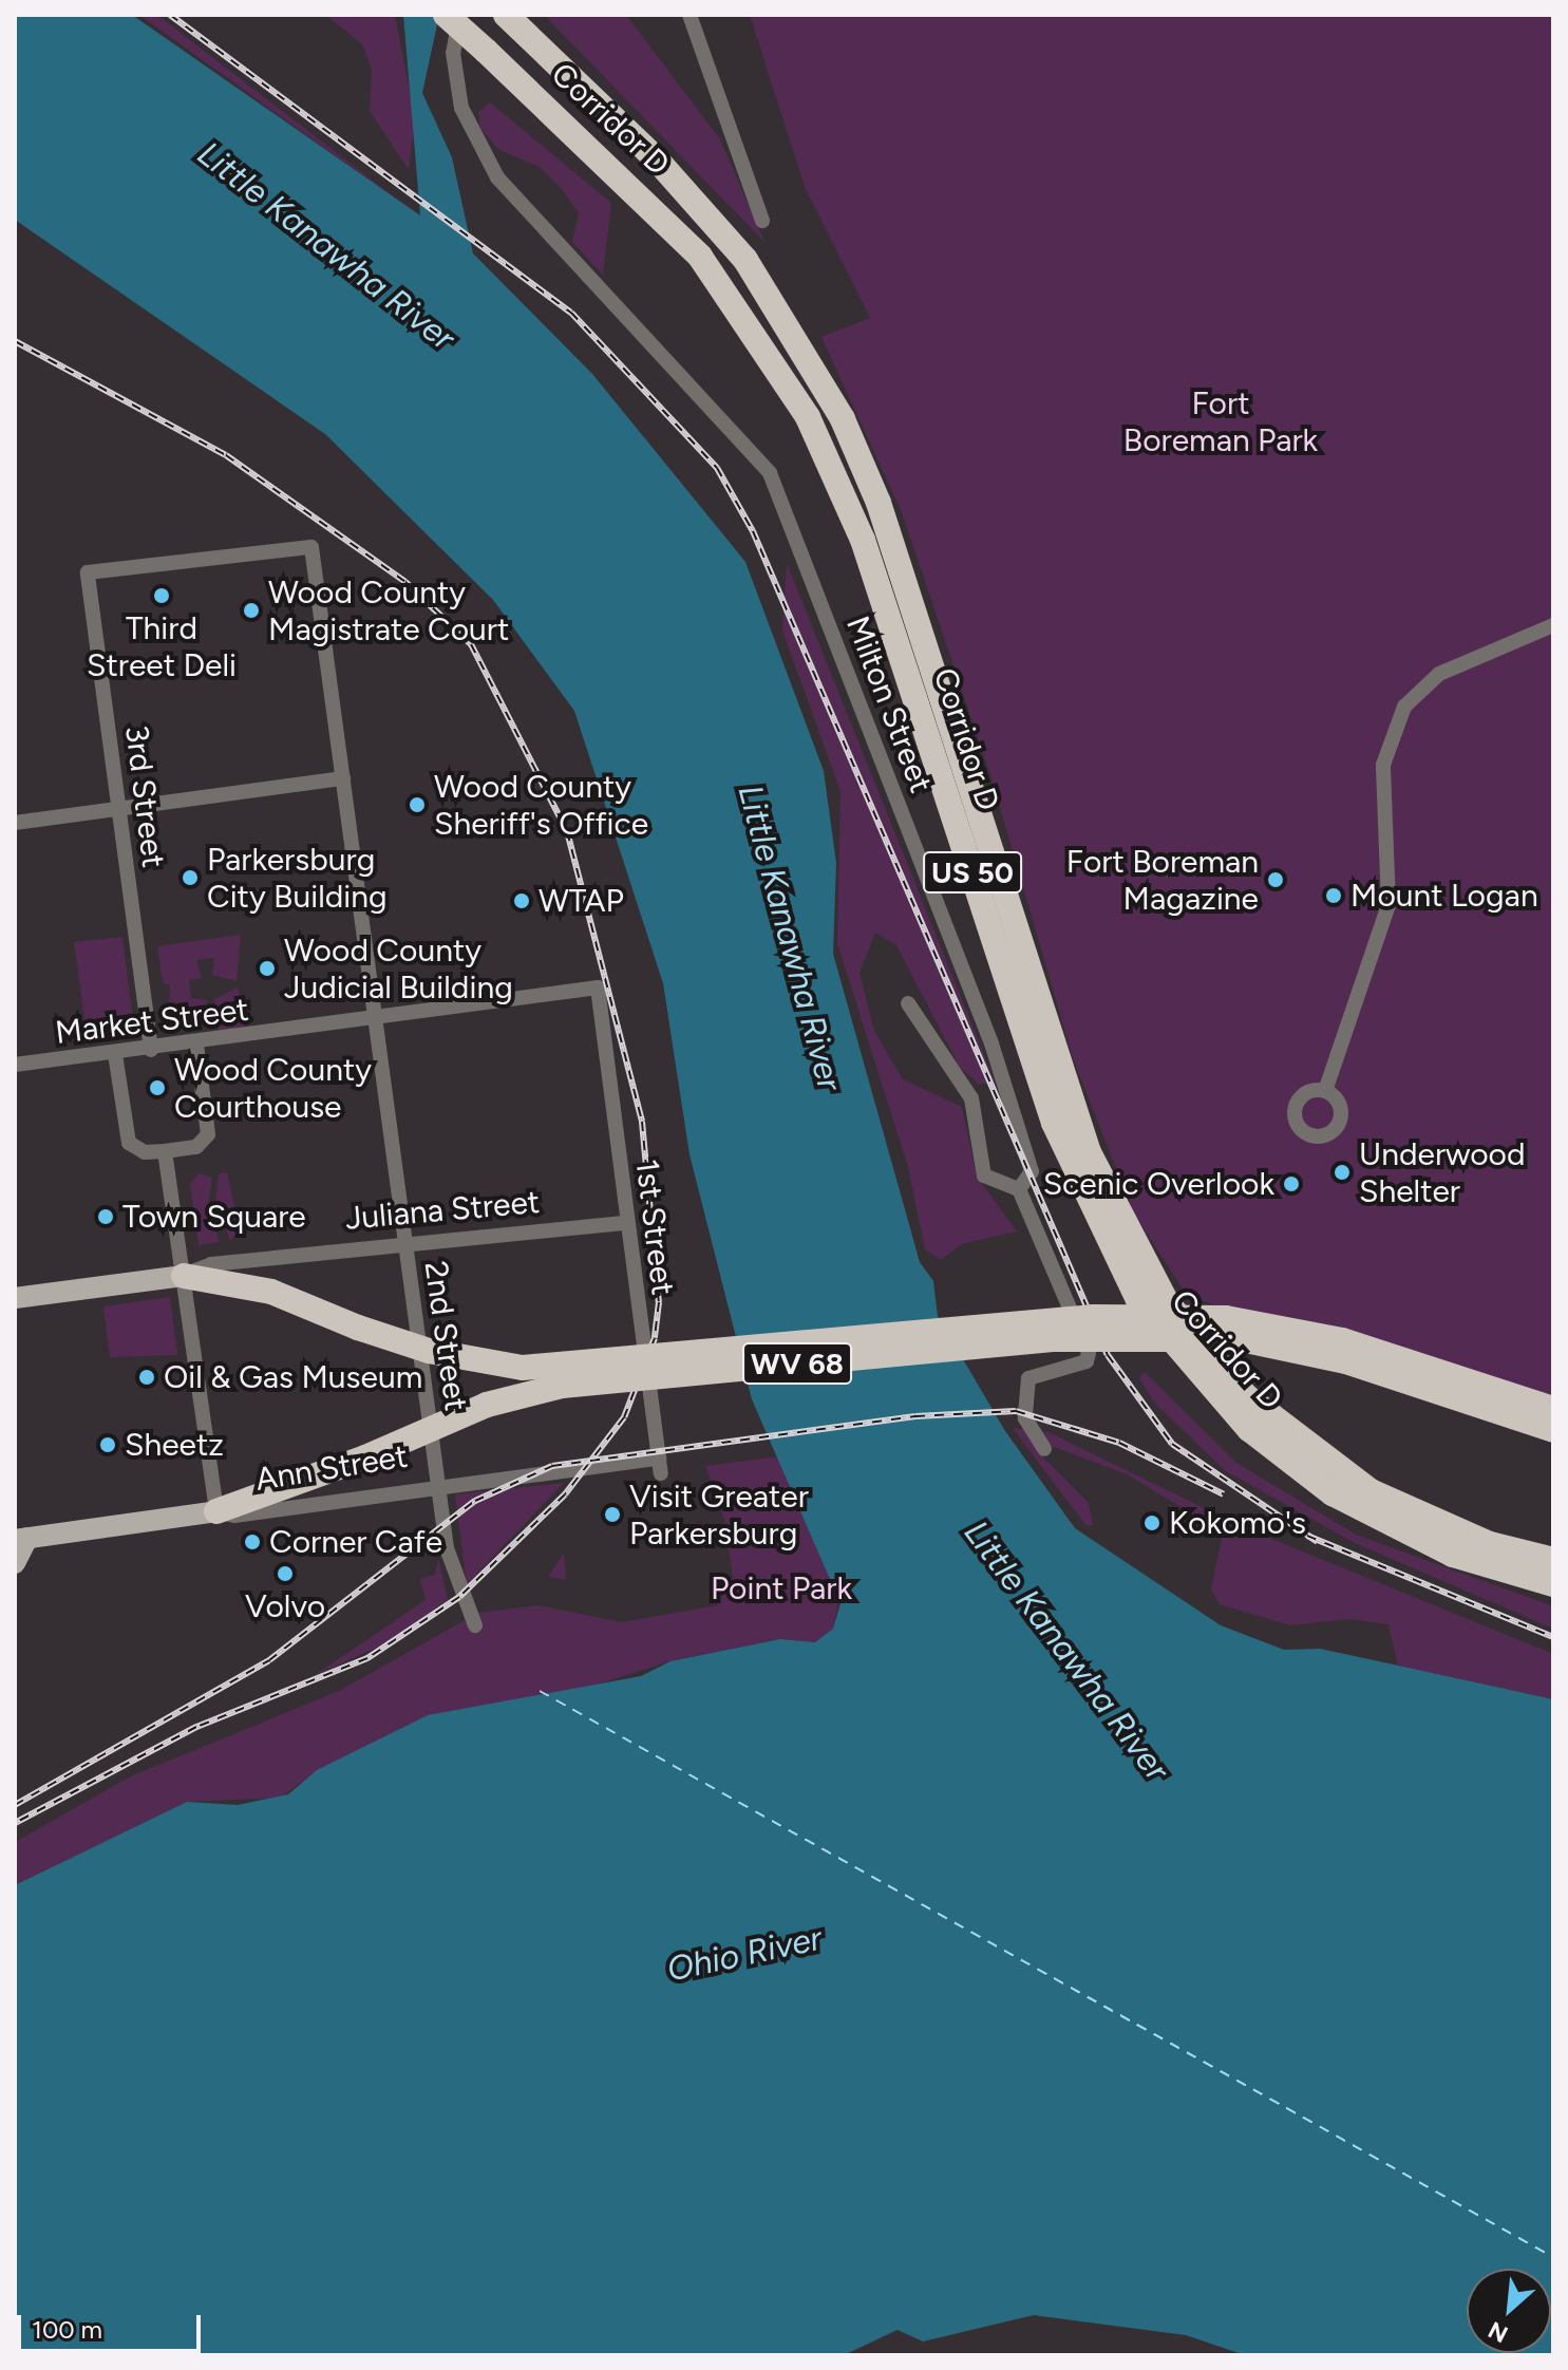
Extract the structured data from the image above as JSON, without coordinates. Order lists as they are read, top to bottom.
{
  "streets": {
    "highway": ["Corridor D", "US 50", "WV 68"],
    "main road": ["Juliana Street", "Ann Street"],
    "street": [
      "Milton Street",
      "3rd Street",
      "Market Street",
      "1st Street",
      "2nd Street"
    ]
  },
  "crossings": [
    ["3rd Street", "Market Street"],
    ["3rd Street", "2nd Street"],
    ["Market Street", "1st Street"],
    ["Market Street", "2nd Street"],
    ["Juliana Street", "1st Street"],
    ["Juliana Street", "2nd Street"],
    ["Juliana Street", "WV 68"],
    ["1st Street", "Ann Street"],
    ["2nd Street", "Ann Street"],
    ["WV 68", "Ann Street"]
  ],
  "water": ["Little Kanawha River", "Ohio River"],
  "parks": ["Fort Boreman Park", "Point Park"],
  "places": [
    "Third Street Deli",
    "Wood County Magistrate Court",
    "Wood County Sheriff's Office",
    "Parkersburg City Building",
    "Fort Boreman Magazine",
    "Mount Logan",
    "WTAP",
    "Wood County Judicial Building",
    "Wood County Courthouse",
    "Underwood Shelter",
    "Scenic Overlook",
    "Town Square",
    "Oil & Gas Museum",
    "Sheetz",
    "Visit Greater Parkersburg",
    "Kokomo's",
    "Corner Cafe",
    "Volvo"
  ],
  "scale_bar": "100 m",
  "north": "bottom left"
}
